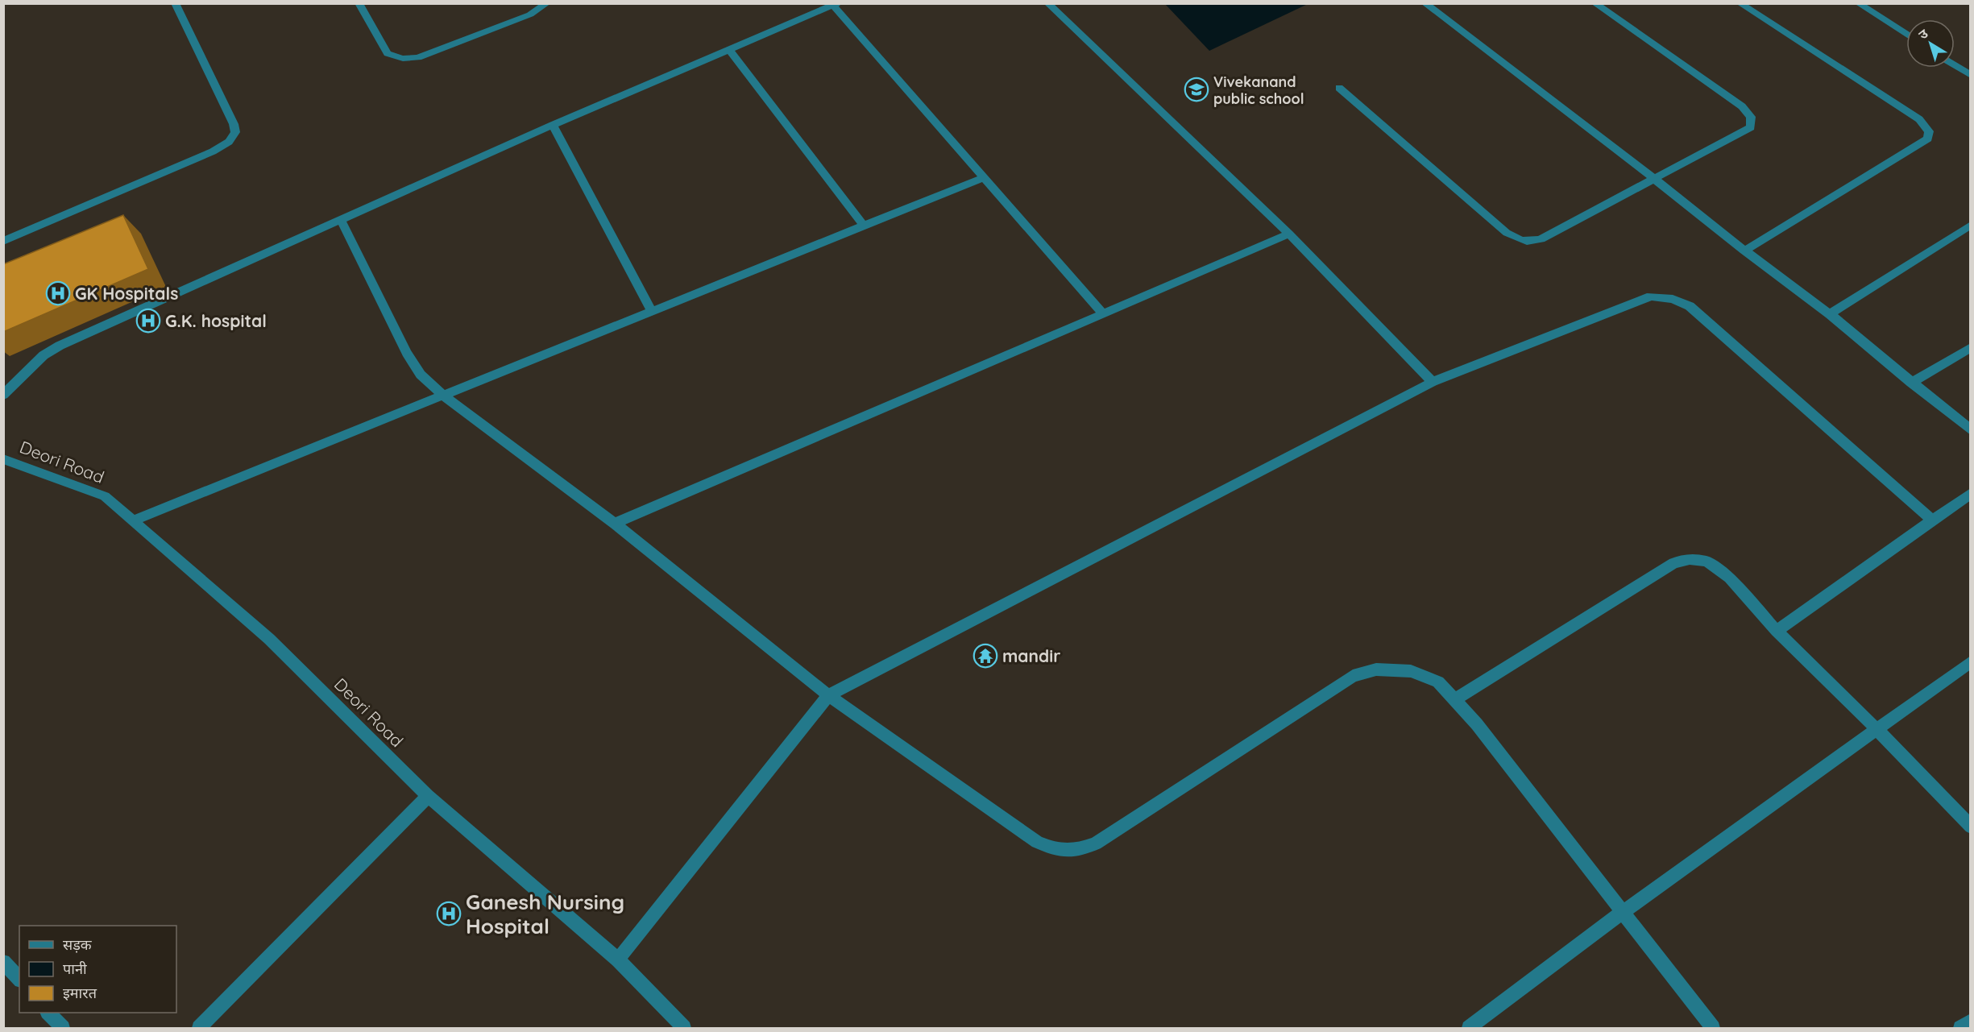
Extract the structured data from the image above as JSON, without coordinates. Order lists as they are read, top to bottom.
{
  "streets": {
    "street": ["Deori Road"]
  },
  "places": {
    "school or university": ["Vivekanand public school"],
    "hospital": ["GK Hospitals", "G.K. hospital", "Ganesh Nursing Hospital"],
    "temple": ["mandir"]
  },
  "legend": ["सड़क", "पानी", "इमारत"],
  "north": "top left"
}
